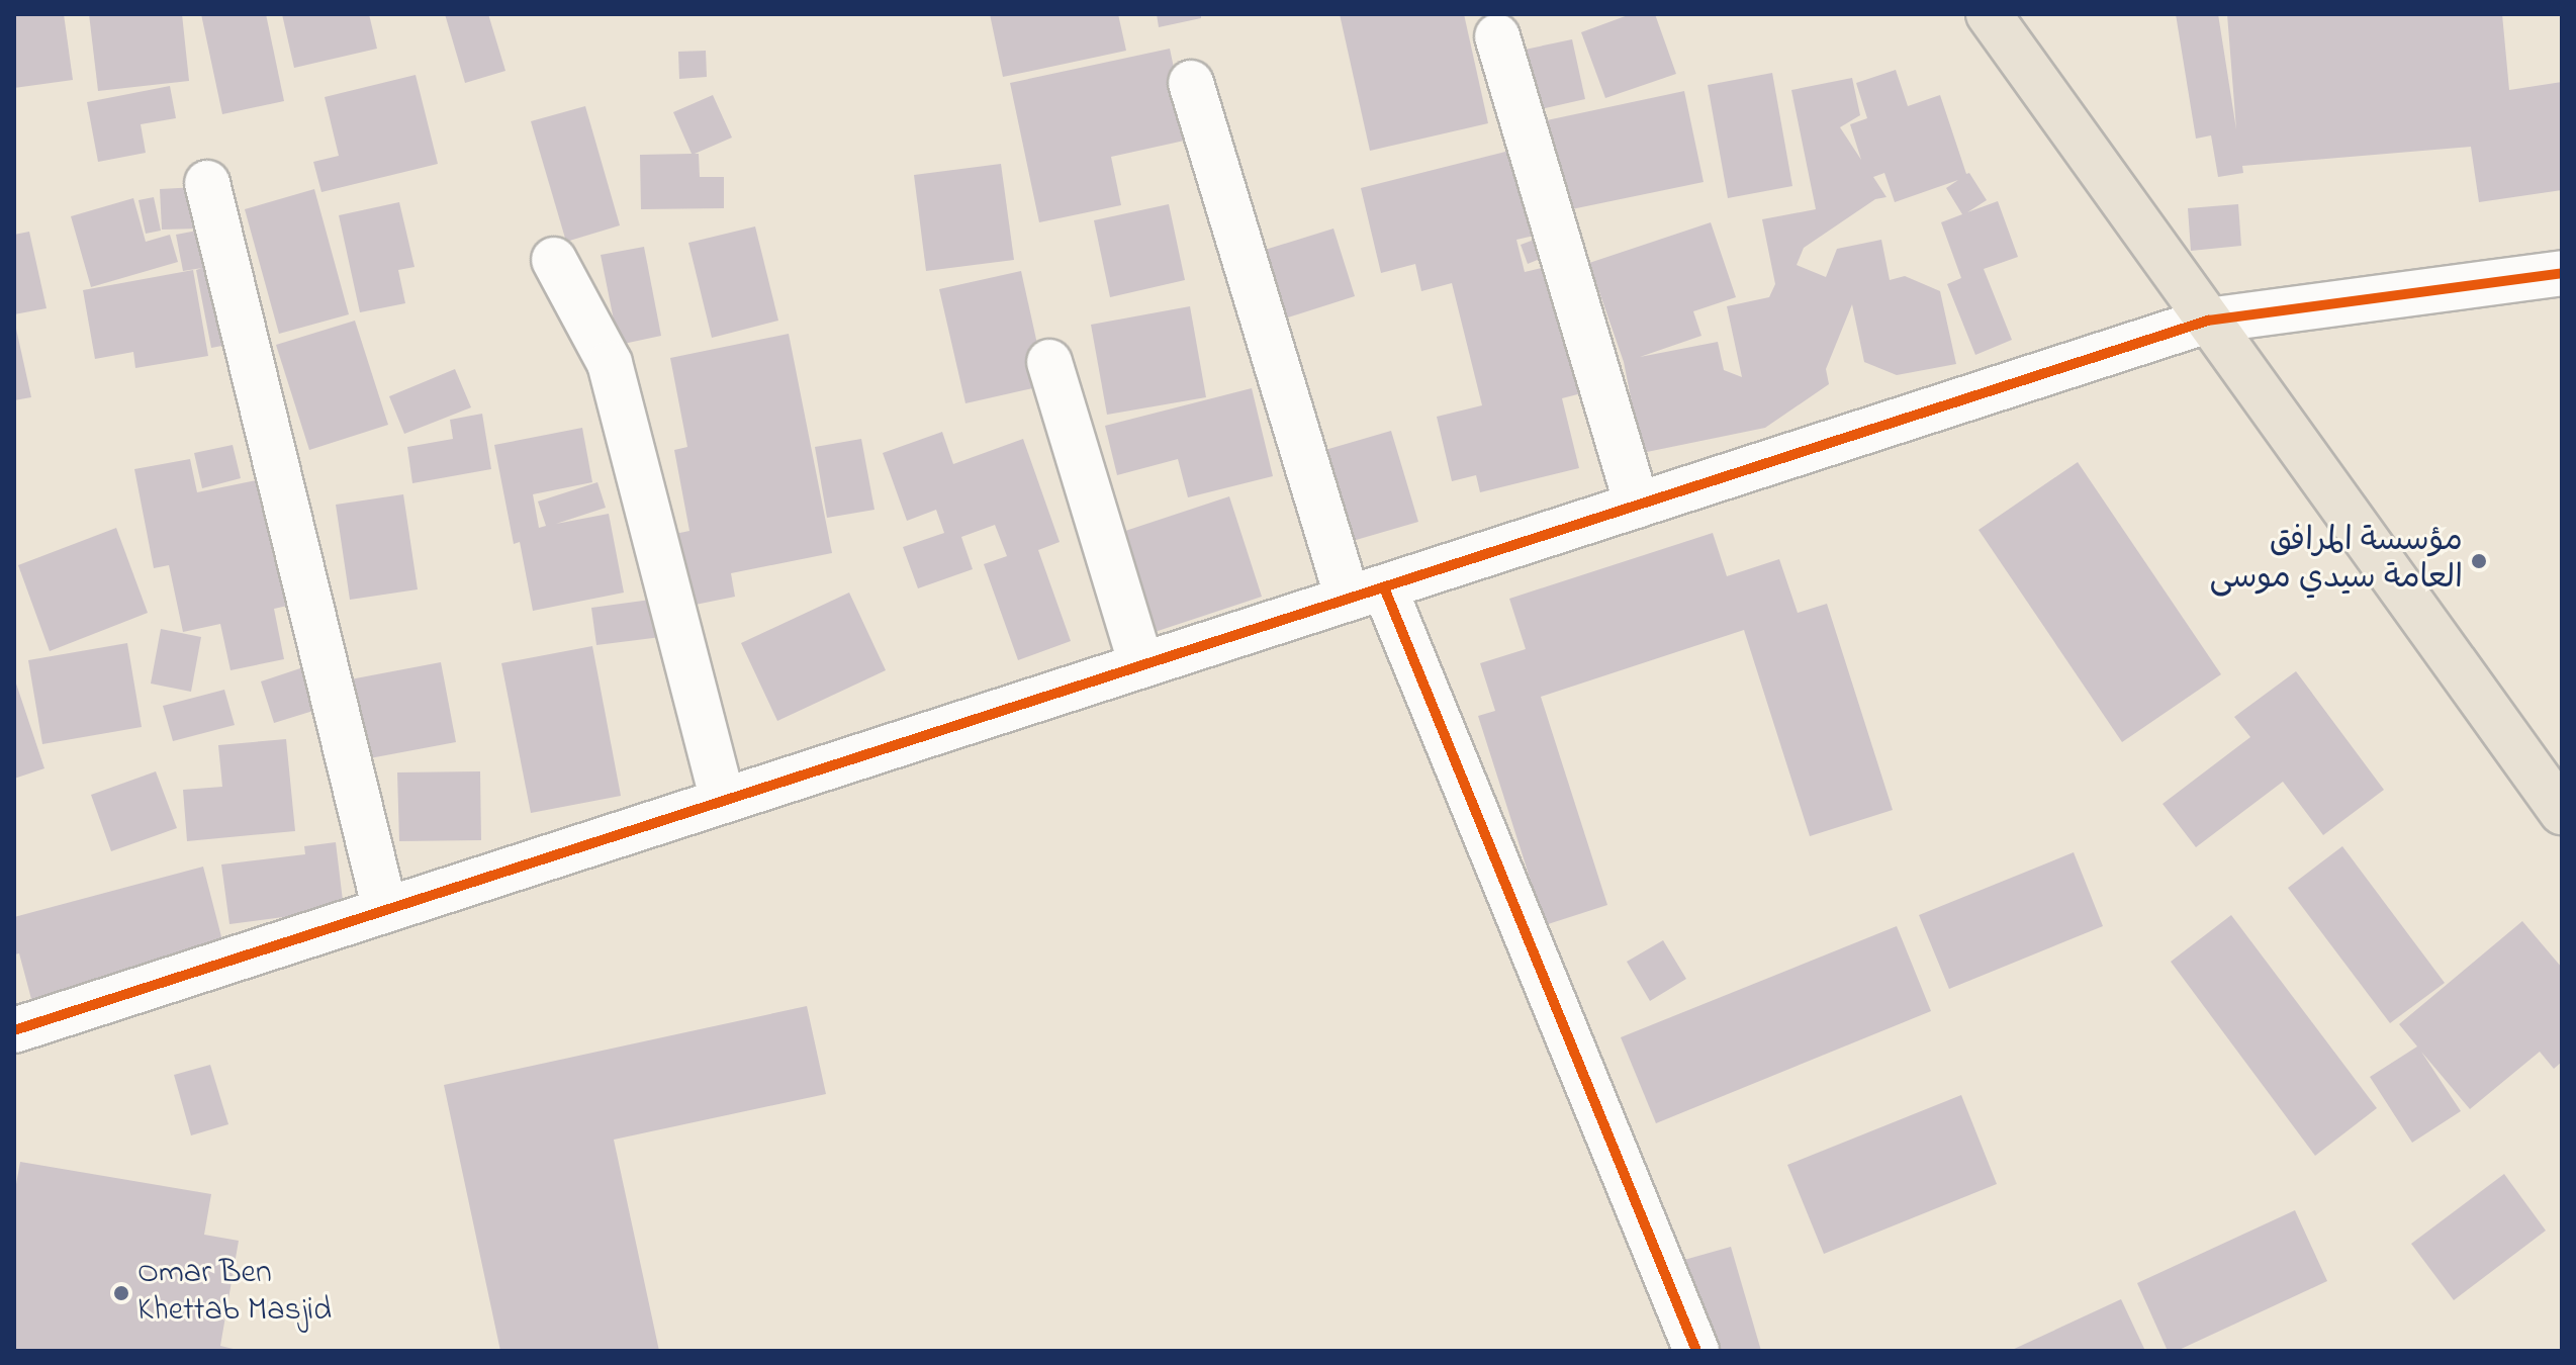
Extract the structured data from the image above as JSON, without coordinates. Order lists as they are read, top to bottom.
{
  "places": ["مؤسسة المرافق العامة سيدي موسى", "Omar Ben Khettab Masjid"]
}
